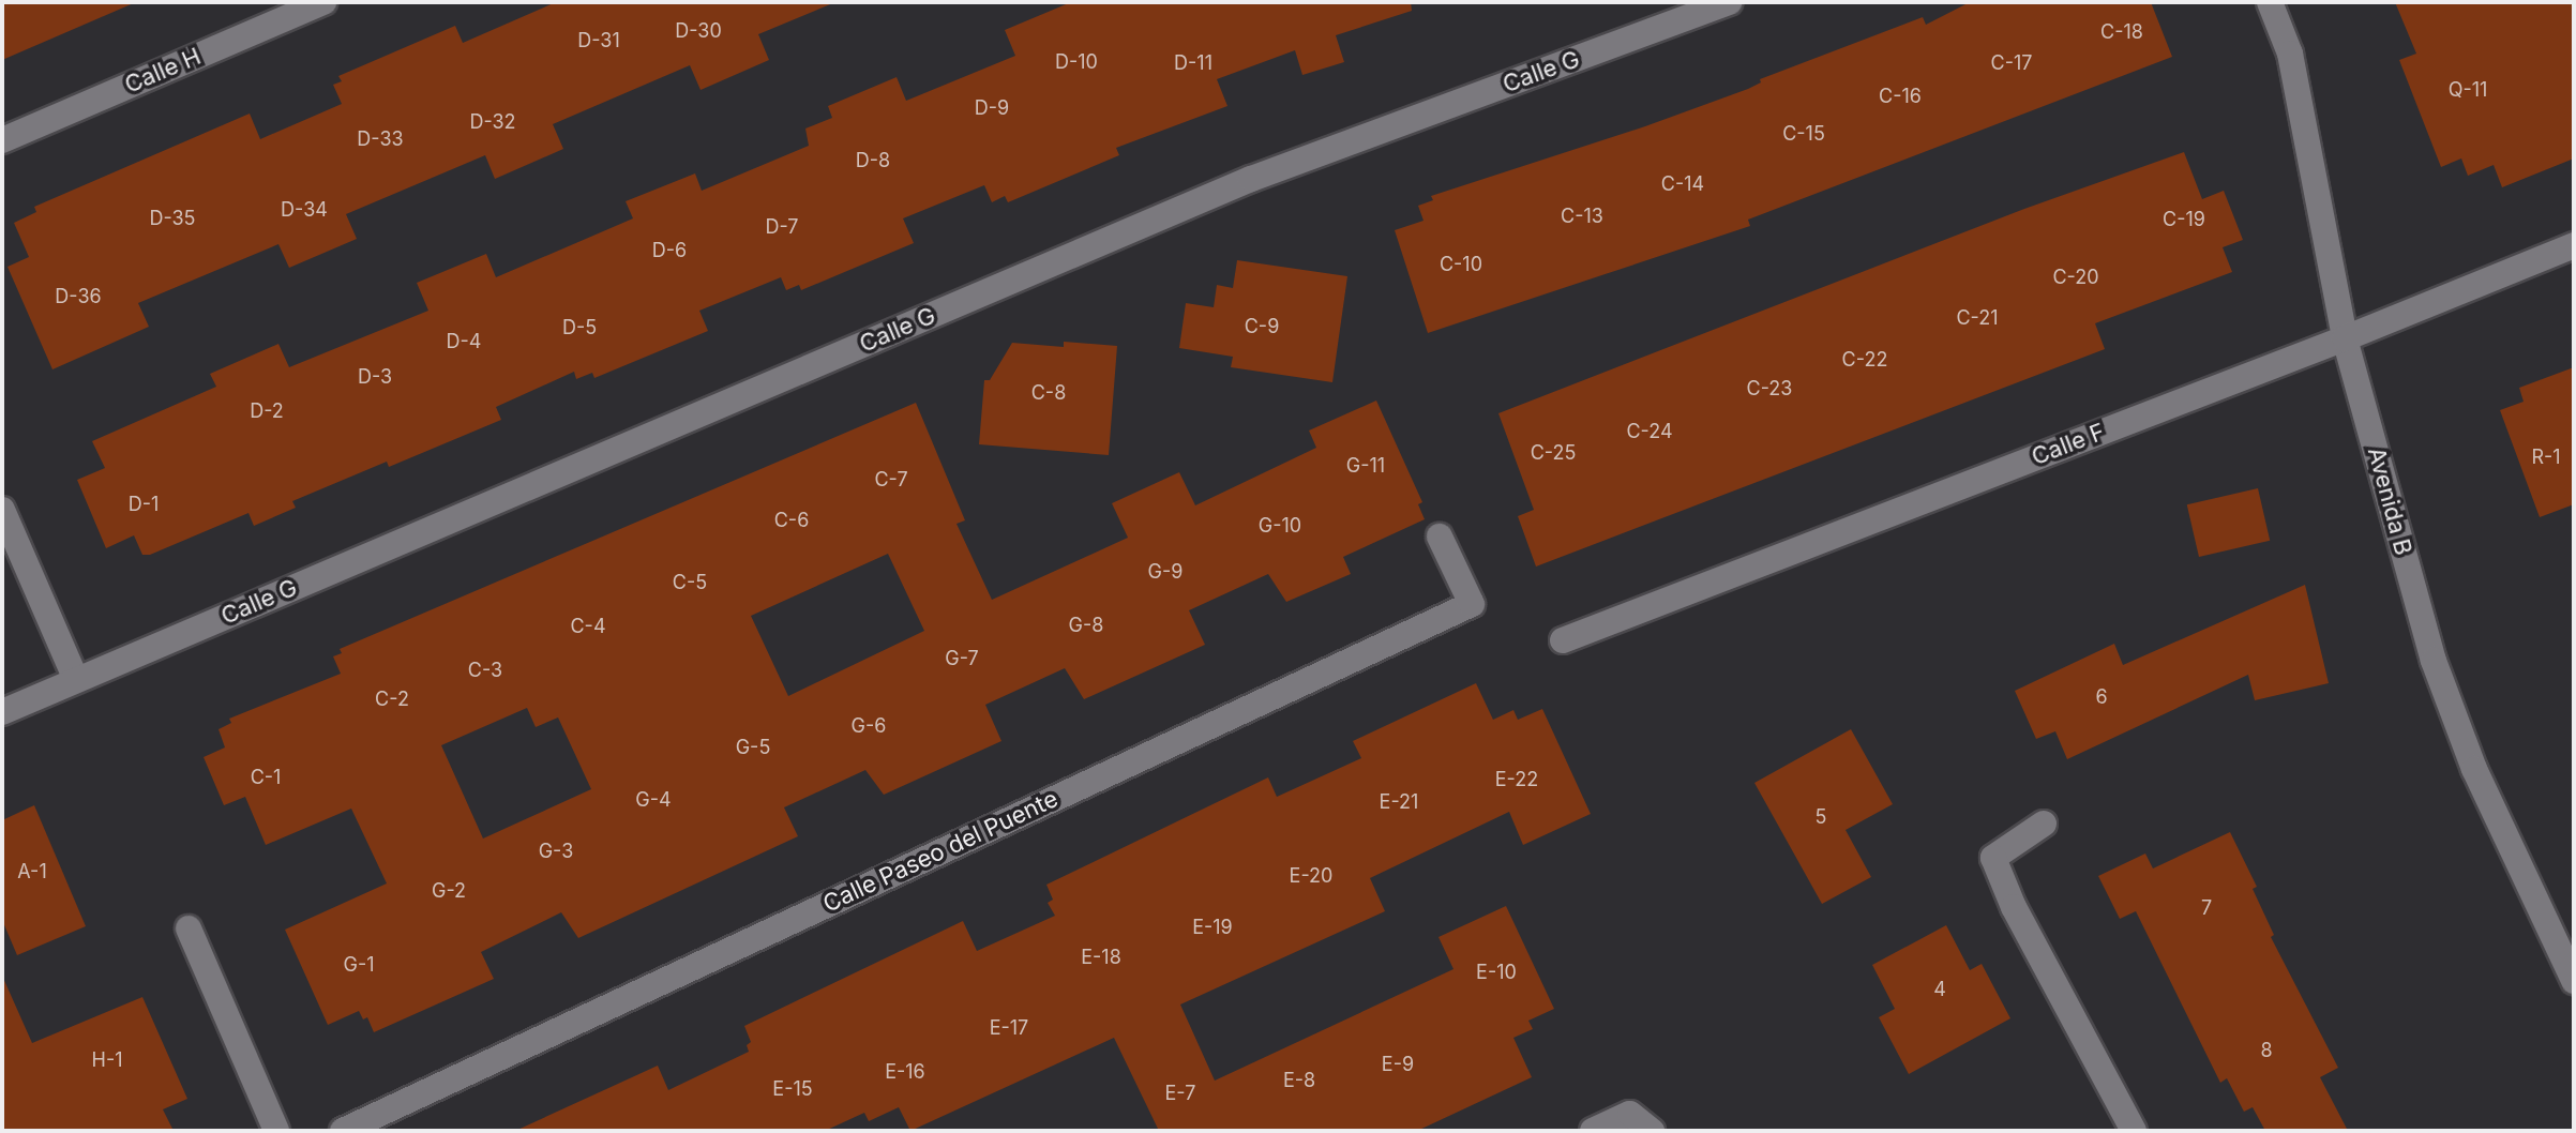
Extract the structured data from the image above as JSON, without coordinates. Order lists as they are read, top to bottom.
{
  "streets": {
    "street": [
      "Calle H",
      "Calle G",
      "Calle F",
      "Avenida B",
      "Calle Paseo del Puente"
    ]
  },
  "crossings": [
    ["Calle F", "Avenida B"]
  ],
  "house_numbers": [
    "D-30",
    "C-18",
    "D-31",
    "D-10",
    "D-11",
    "C-17",
    "Q-11",
    "C-16",
    "D-9",
    "D-32",
    "C-15",
    "D-33",
    "D-8",
    "C-14",
    "D-34",
    "C-13",
    "D-35",
    "C-19",
    "D-7",
    "D-6",
    "C-10",
    "C-20",
    "D-36",
    "C-21",
    "C-9",
    "D-5",
    "D-4",
    "C-22",
    "D-3",
    "C-23",
    "C-8",
    "D-2",
    "C-24",
    "C-25",
    "R-1",
    "G-11",
    "C-7",
    "D-1",
    "C-6",
    "G-10",
    "G-9",
    "C-5",
    "G-8",
    "C-4",
    "G-7",
    "C-3",
    "6",
    "C-2",
    "G-6",
    "G-5",
    "C-1",
    "E-22",
    "G-4",
    "E-21",
    "5",
    "G-3",
    "A-1",
    "E-20",
    "G-2",
    "7",
    "E-19",
    "E-18",
    "G-1",
    "E-10",
    "4",
    "E-17",
    "8",
    "H-1",
    "E-9",
    "E-16",
    "E-8",
    "E-15",
    "E-7"
  ]
}
